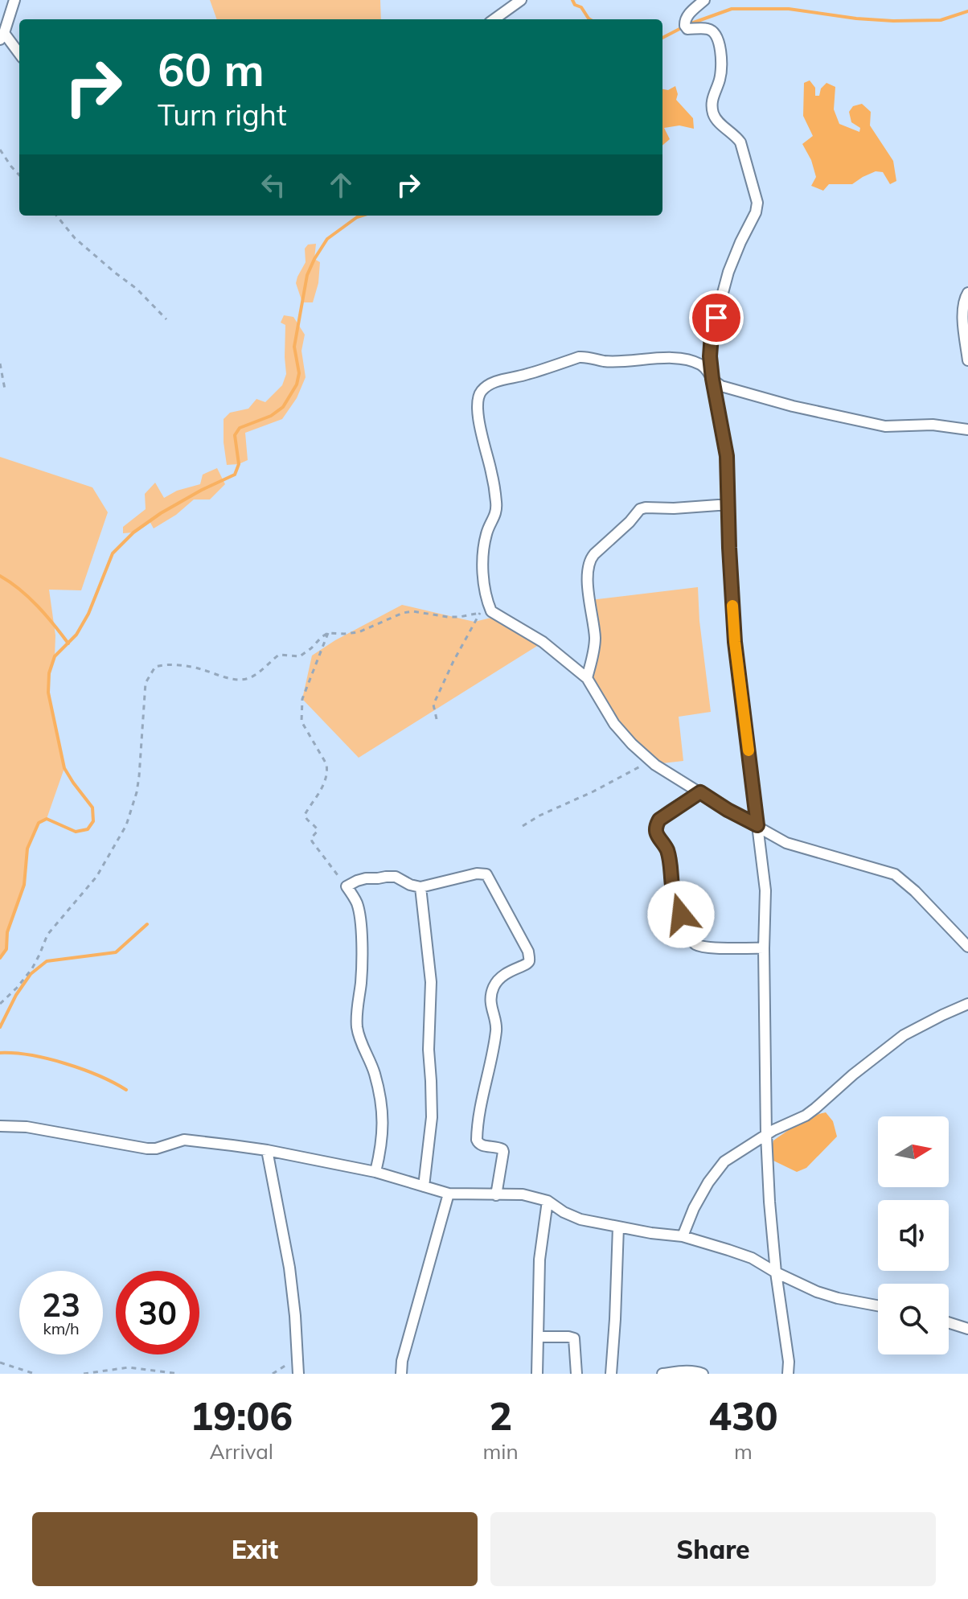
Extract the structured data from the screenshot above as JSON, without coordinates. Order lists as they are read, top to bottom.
{
  "north": "right",
  "page": {
    "turn": ["60 m", "Turn right"],
    "speed": "23 km/h",
    "limit": "30",
    "eta": [
      "19:06",
      "Arrival",
      "2",
      "min",
      "430",
      "m"
    ],
    "buttons": ["Exit", "Share"]
  }
}
